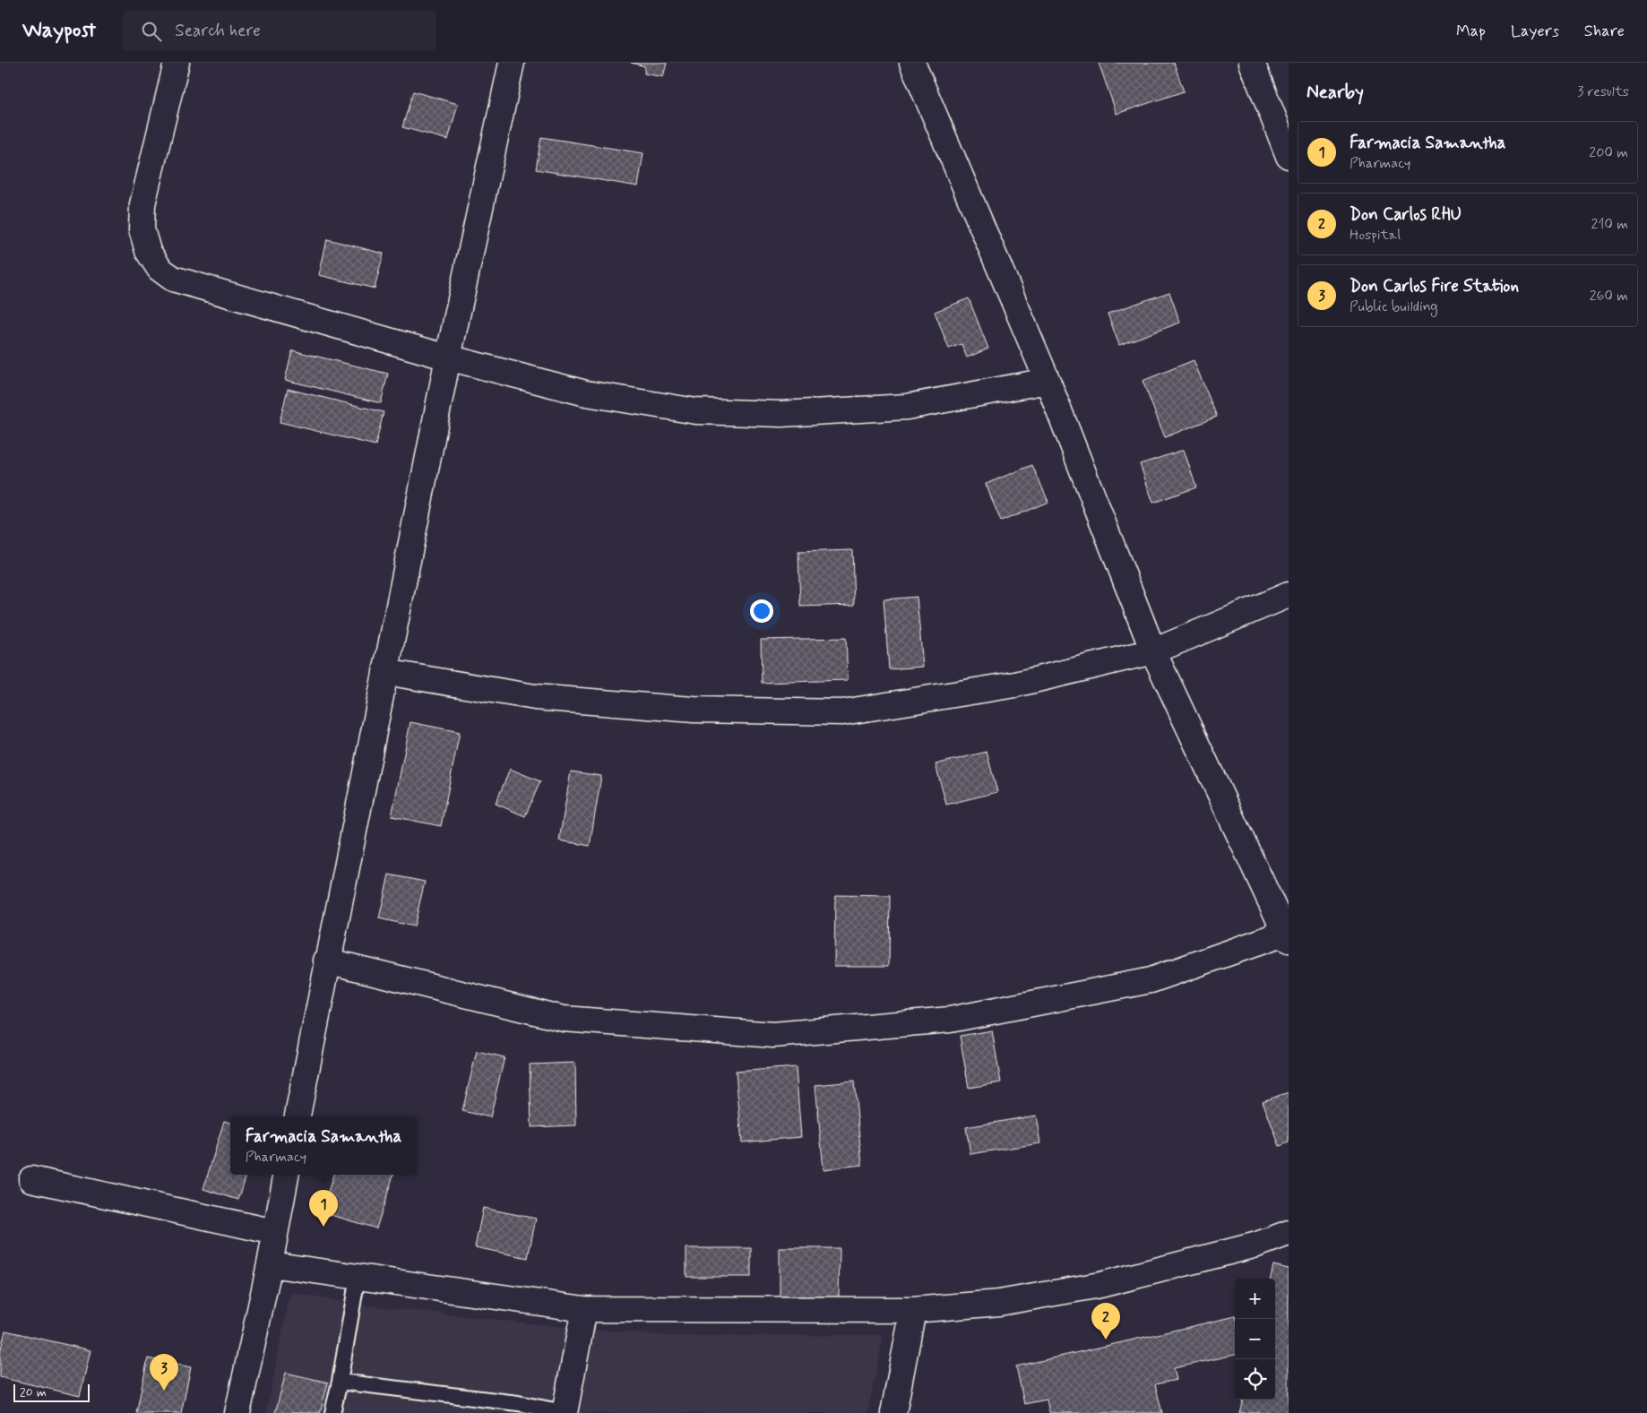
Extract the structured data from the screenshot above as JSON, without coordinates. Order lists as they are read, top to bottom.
{
  "scale_bar": "20 m",
  "page": {
    "header": "Waypost",
    "search": "Search here",
    "nav": ["Map", "Layers", "Share"],
    "heading": ["Nearby", "3 results"],
    "list": [
      {
        "mark": "1",
        "name": "Farmacia Samantha",
        "note": "Pharmacy",
        "value": "200 m"
      },
      {
        "mark": "2",
        "name": "Don Carlos RHU",
        "note": "Hospital",
        "value": "210 m"
      },
      {
        "mark": "3",
        "name": "Don Carlos Fire Station",
        "note": "Public building",
        "value": "260 m"
      }
    ],
    "popup": ["Farmacia Samantha", "Pharmacy"],
    "pins": ["1", "2", "3"],
    "map_buttons": ["+", "−"],
    "scale": "20 m"
  }
}
